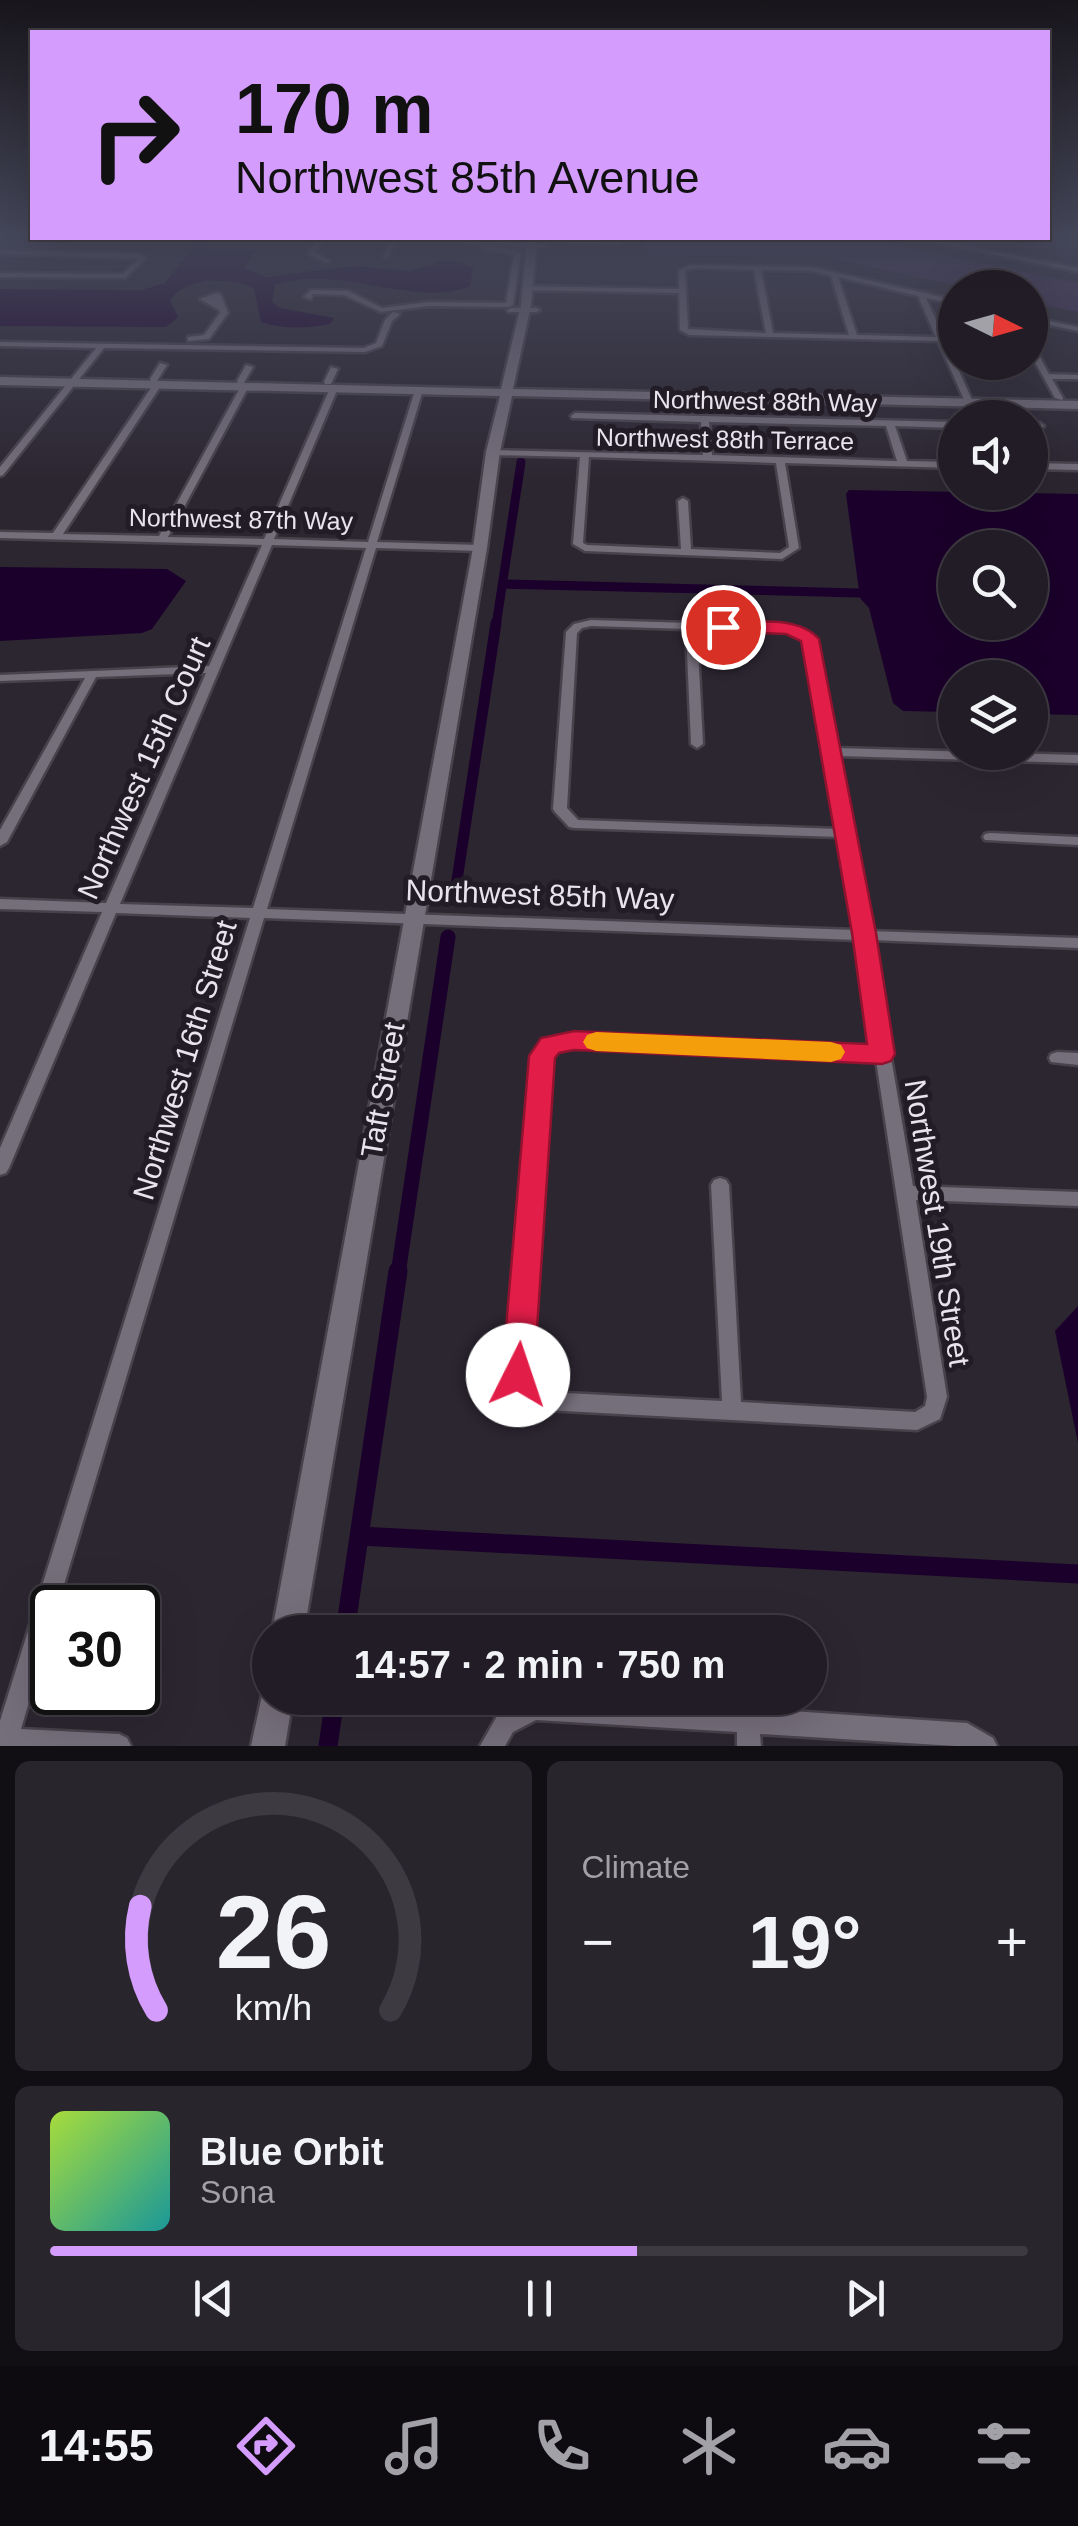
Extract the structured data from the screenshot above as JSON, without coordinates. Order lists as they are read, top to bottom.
{
  "streets": {
    "street": [
      "Northwest 88th Way",
      "Northwest 88th Terrace",
      "Northwest 87th Way",
      "Northwest 15th Court",
      "Northwest 85th Way",
      "Northwest 16th Street",
      "Taft Street",
      "Northwest 19th Street"
    ]
  },
  "crossings": [
    ["Northwest 88th Terrace", "Taft Street"],
    ["Northwest 87th Way", "Northwest 15th Court"],
    ["Northwest 87th Way", "Northwest 16th Street"],
    ["Northwest 87th Way", "Taft Street"],
    ["Northwest 15th Court", "Northwest 85th Way"],
    ["Northwest 85th Way", "Northwest 16th Street"],
    ["Northwest 85th Way", "Taft Street"],
    ["Northwest 85th Way", "Northwest 19th Street"]
  ],
  "north": "right",
  "page": {
    "turn": ["170 m", "Northwest 85th Avenue"],
    "limit": "30",
    "trip": "14:57 · 2 min · 750 m",
    "tile": "Climate",
    "heat": ["−", "19°", "+"],
    "song": ["Blue Orbit", "Sona"],
    "tabs": "14:55",
    "gauge": ["26", "km/h"]
  }
}
